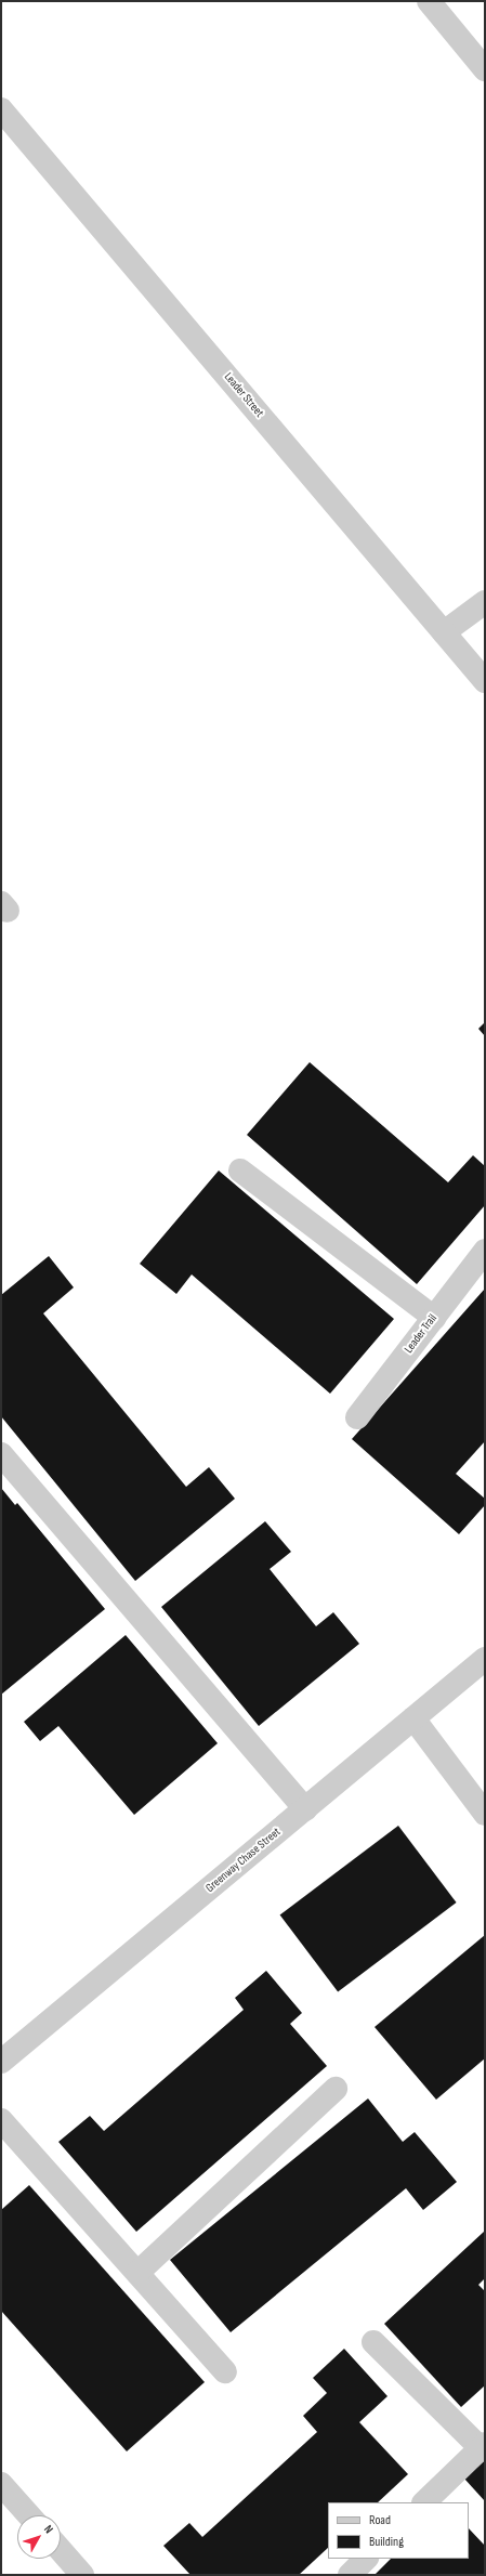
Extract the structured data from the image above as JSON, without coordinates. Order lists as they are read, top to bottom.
{
  "streets": {
    "street": ["Leader Street", "Leader Trail", "Greenway Chase Street"]
  },
  "legend": ["Road", "Building"],
  "north": "top right"
}
